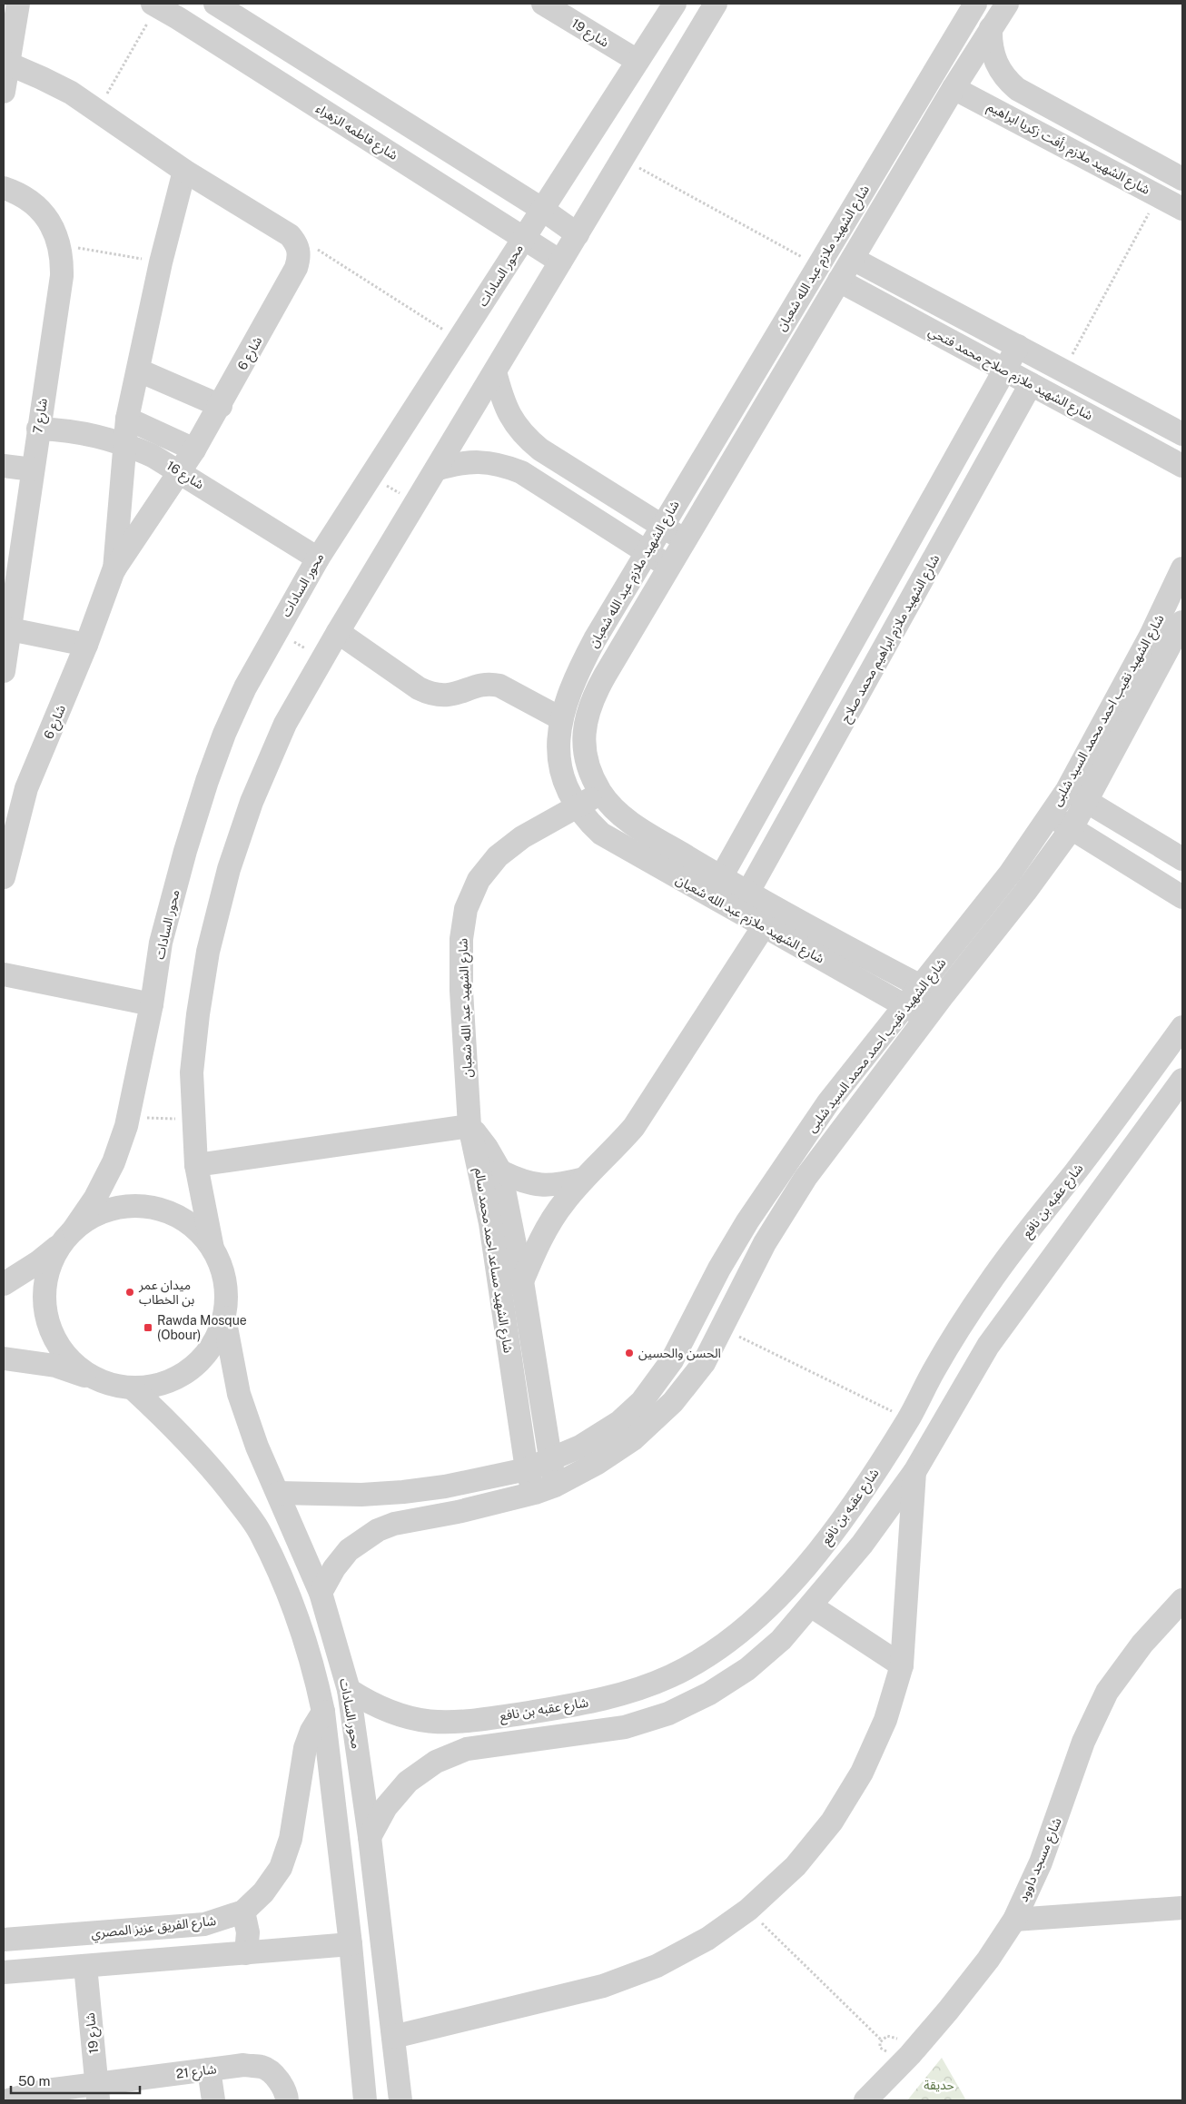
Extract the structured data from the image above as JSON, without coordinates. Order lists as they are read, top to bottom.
{
  "streets": {
    "street": [
      "شارع 19",
      "شارع فاطمه الزهراء",
      "شارع الشهيد ملازم رأفت زكريا ابراهيم",
      "شارع الشهيد ملازم عبد الله شعبان",
      "محور السادات",
      "شارع 6",
      "شارع الشهيد ملازم صلاح محمد فتحي",
      "شارع 7",
      "شارع 16",
      "شارع الشهيد ملازم ابراهيم محمد صلاح",
      "شارع الشهيد نقيب احمد محمد السيد شلبى",
      "شارع الشهيد عبد الله شعبان",
      "شارع عقبه بن نافع",
      "شارع الشهيد مساعد احمد محمد سالم",
      "شارع مسجد داوود",
      "شارع الفريق عزيز المصري",
      "شارع 21"
    ]
  },
  "crossings": [
    ["شارع 19", "محور السادات"],
    ["شارع 19", "شارع 21"],
    ["شارع فاطمه الزهراء", "محور السادات"],
    ["شارع الشهيد ملازم رأفت زكريا ابراهيم", "شارع الشهيد ملازم عبد الله شعبان"],
    ["شارع الشهيد ملازم عبد الله شعبان", "شارع الشهيد ملازم صلاح محمد فتحي"],
    ["شارع الشهيد ملازم عبد الله شعبان", "شارع الشهيد ملازم ابراهيم محمد صلاح"],
    ["شارع الشهيد ملازم عبد الله شعبان", "شارع الشهيد نقيب احمد محمد السيد شلبى"],
    ["شارع الشهيد ملازم عبد الله شعبان", "شارع الشهيد عبد الله شعبان"],
    ["محور السادات", "شارع 16"],
    ["محور السادات", "شارع الشهيد نقيب احمد محمد السيد شلبى"],
    ["محور السادات", "شارع عقبه بن نافع"],
    ["محور السادات", "شارع الفريق عزيز المصري"],
    ["شارع 6", "شارع 16"],
    ["شارع الشهيد ملازم صلاح محمد فتحي", "شارع الشهيد ملازم ابراهيم محمد صلاح"],
    ["شارع 7", "شارع 16"],
    ["شارع الشهيد نقيب احمد محمد السيد شلبى", "شارع الشهيد مساعد احمد محمد سالم"],
    ["شارع الشهيد عبد الله شعبان", "شارع الشهيد مساعد احمد محمد سالم"]
  ],
  "parks": ["حديقة"],
  "places": {
    "other": ["ميدان عمر بن الخطاب", "الحسن والحسين"],
    "transit": ["Rawda Mosque (Obour)"]
  },
  "scale_bar": "50 m"
}
